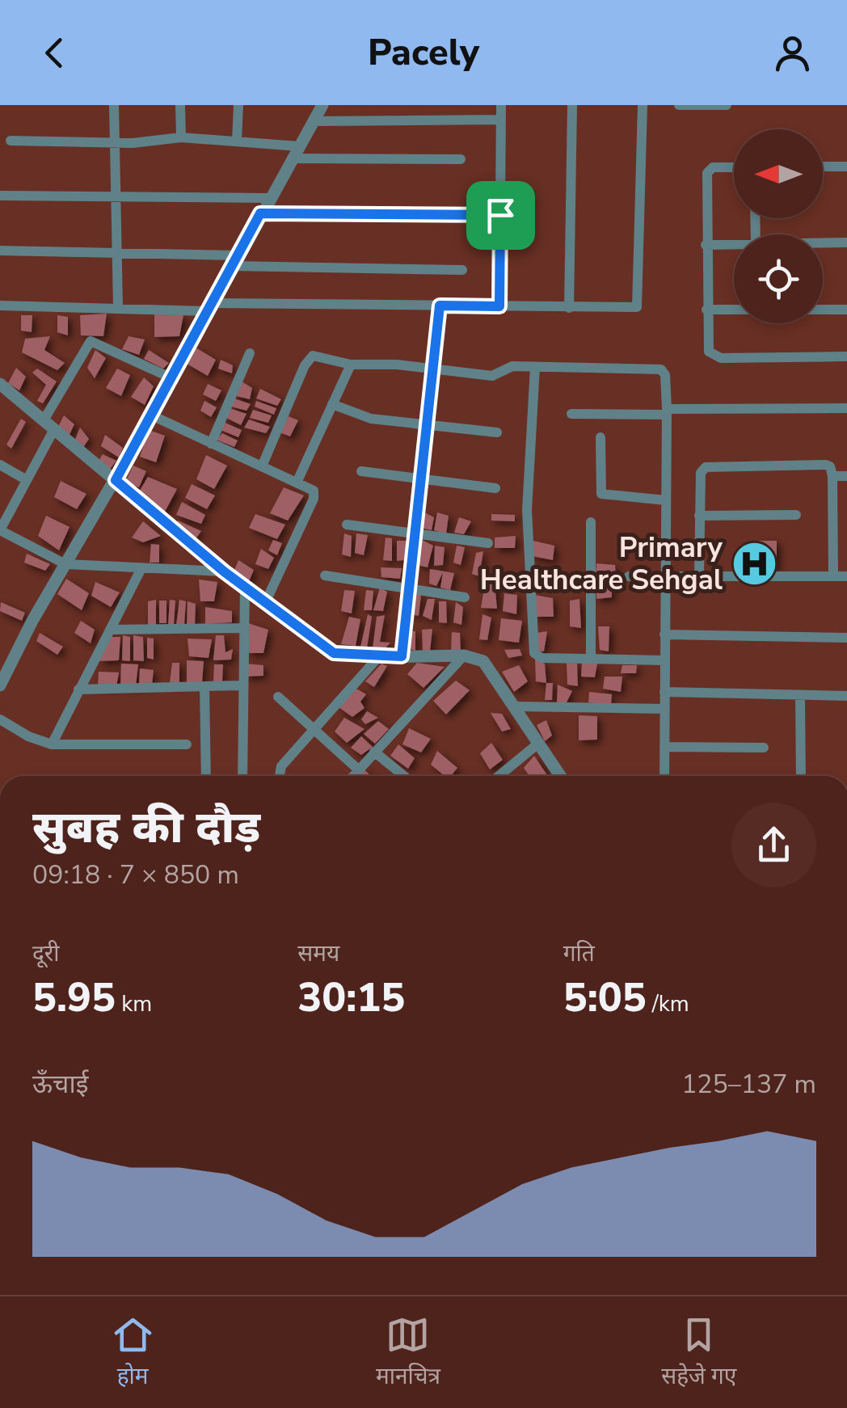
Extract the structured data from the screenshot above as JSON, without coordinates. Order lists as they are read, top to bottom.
{
  "places": {
    "hospital": ["Primary Healthcare Sehgal"]
  },
  "north": "left",
  "page": {
    "header": "Pacely",
    "heading": ["सुबह की दौड़", "09:18 · 7 × 850 m"],
    "stats": [
      ["दूरी", "5.95 km"],
      ["समय", "30:15"],
      ["गति", "5:05 /km"]
    ],
    "chart": ["ऊँचाई", "125–137 m"],
    "tabs": ["होम", "मानचित्र", "सहेजे गए"]
  }
}
